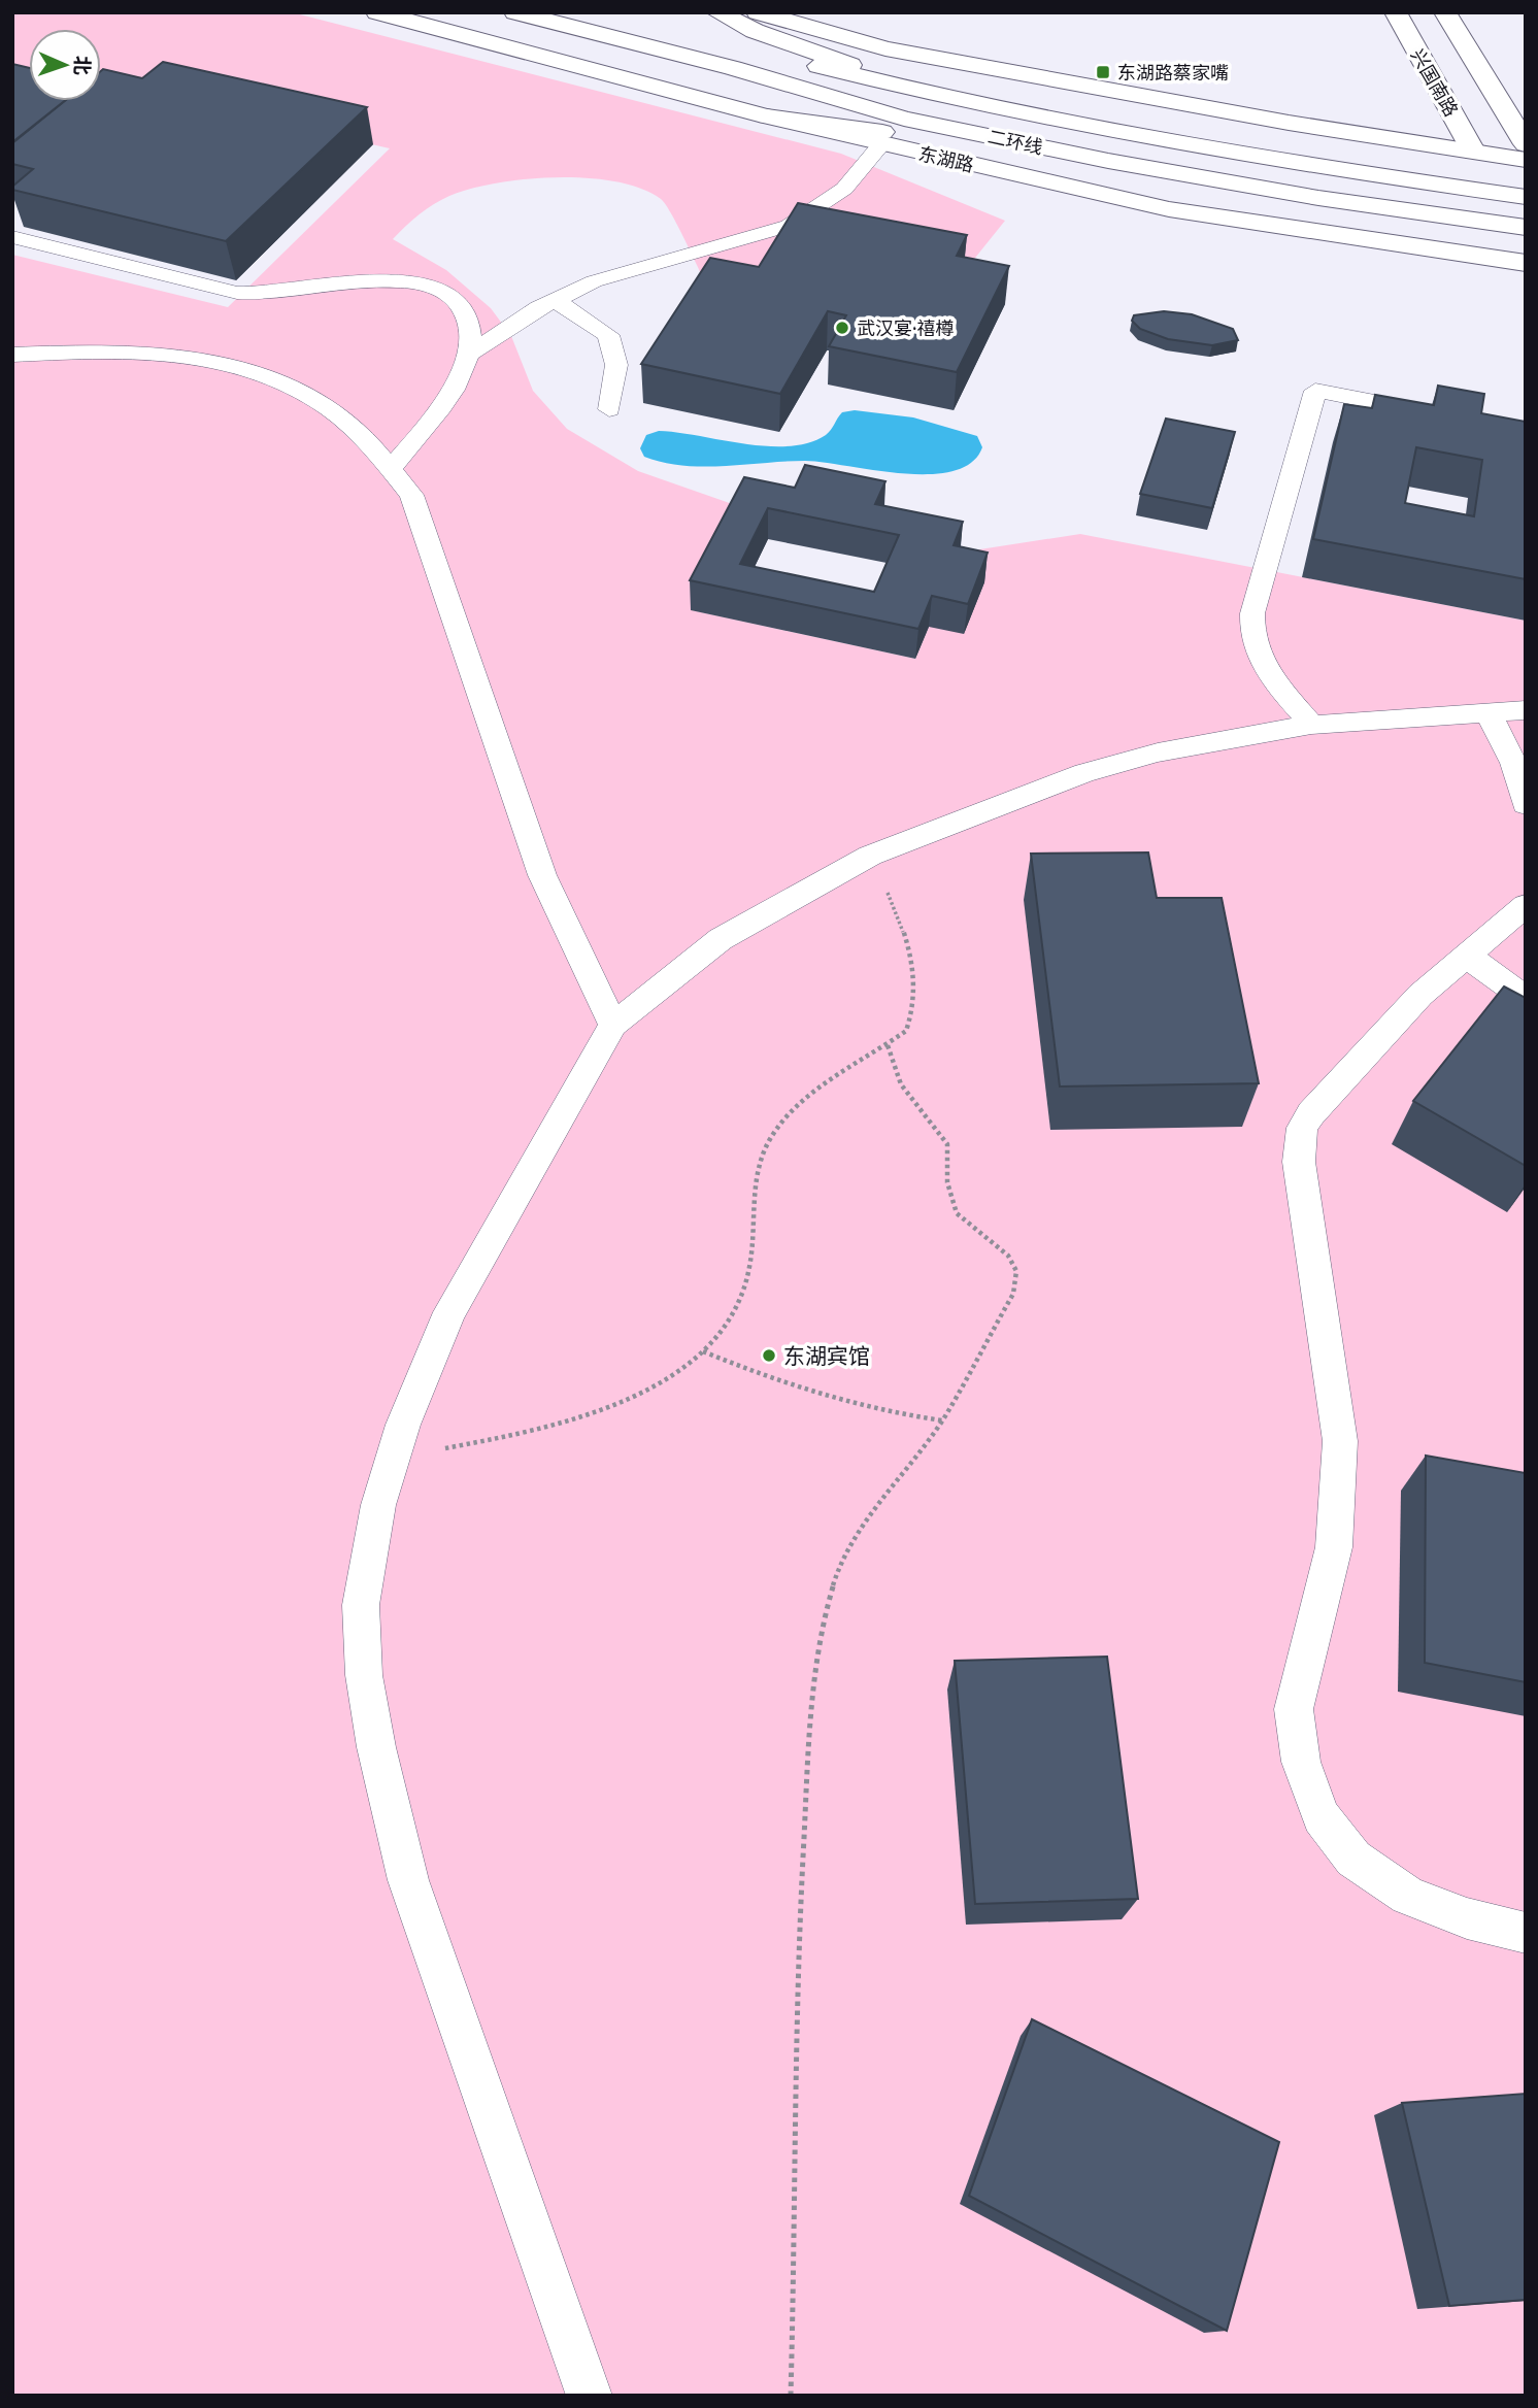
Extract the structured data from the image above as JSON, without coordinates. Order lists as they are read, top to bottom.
{
  "streets": {
    "main road": ["兴国南路", "二环线", "东湖路"]
  },
  "places": {
    "transit": ["东湖路蔡家嘴"],
    "other": ["武汉宴·禧樽", "东湖宾馆"]
  },
  "north": "right"
}
